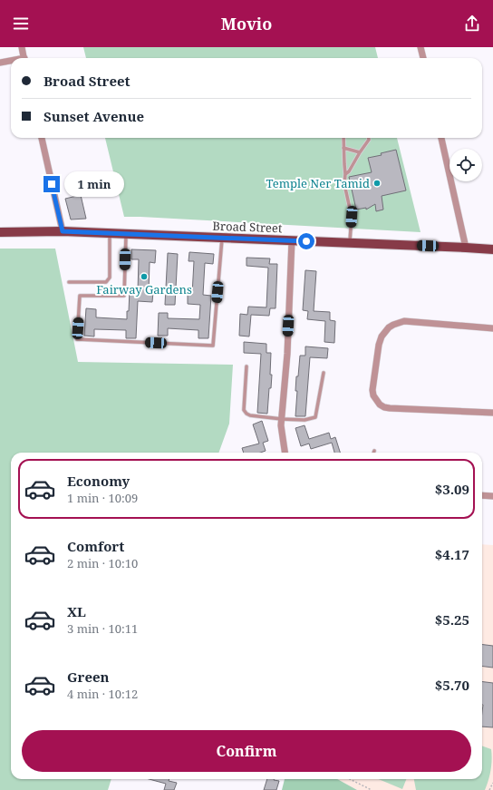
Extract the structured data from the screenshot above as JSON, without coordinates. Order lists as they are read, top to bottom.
{
  "streets": {
    "main road": ["Broad Street"]
  },
  "places": ["Temple Ner Tamid", "Fairway Gardens"],
  "page": {
    "header": "Movio",
    "banner": ["Broad Street", "Sunset Avenue"],
    "bubble": "1 min",
    "list": [
      {
        "name": "Economy",
        "note": "1 min · 10:09",
        "value": "$3.09"
      },
      {
        "name": "Comfort",
        "note": "2 min · 10:10",
        "value": "$4.17"
      },
      {
        "name": "XL",
        "note": "3 min · 10:11",
        "value": "$5.25"
      },
      {
        "name": "Green",
        "note": "4 min · 10:12",
        "value": "$5.70"
      }
    ],
    "buttons": "Confirm"
  }
}
